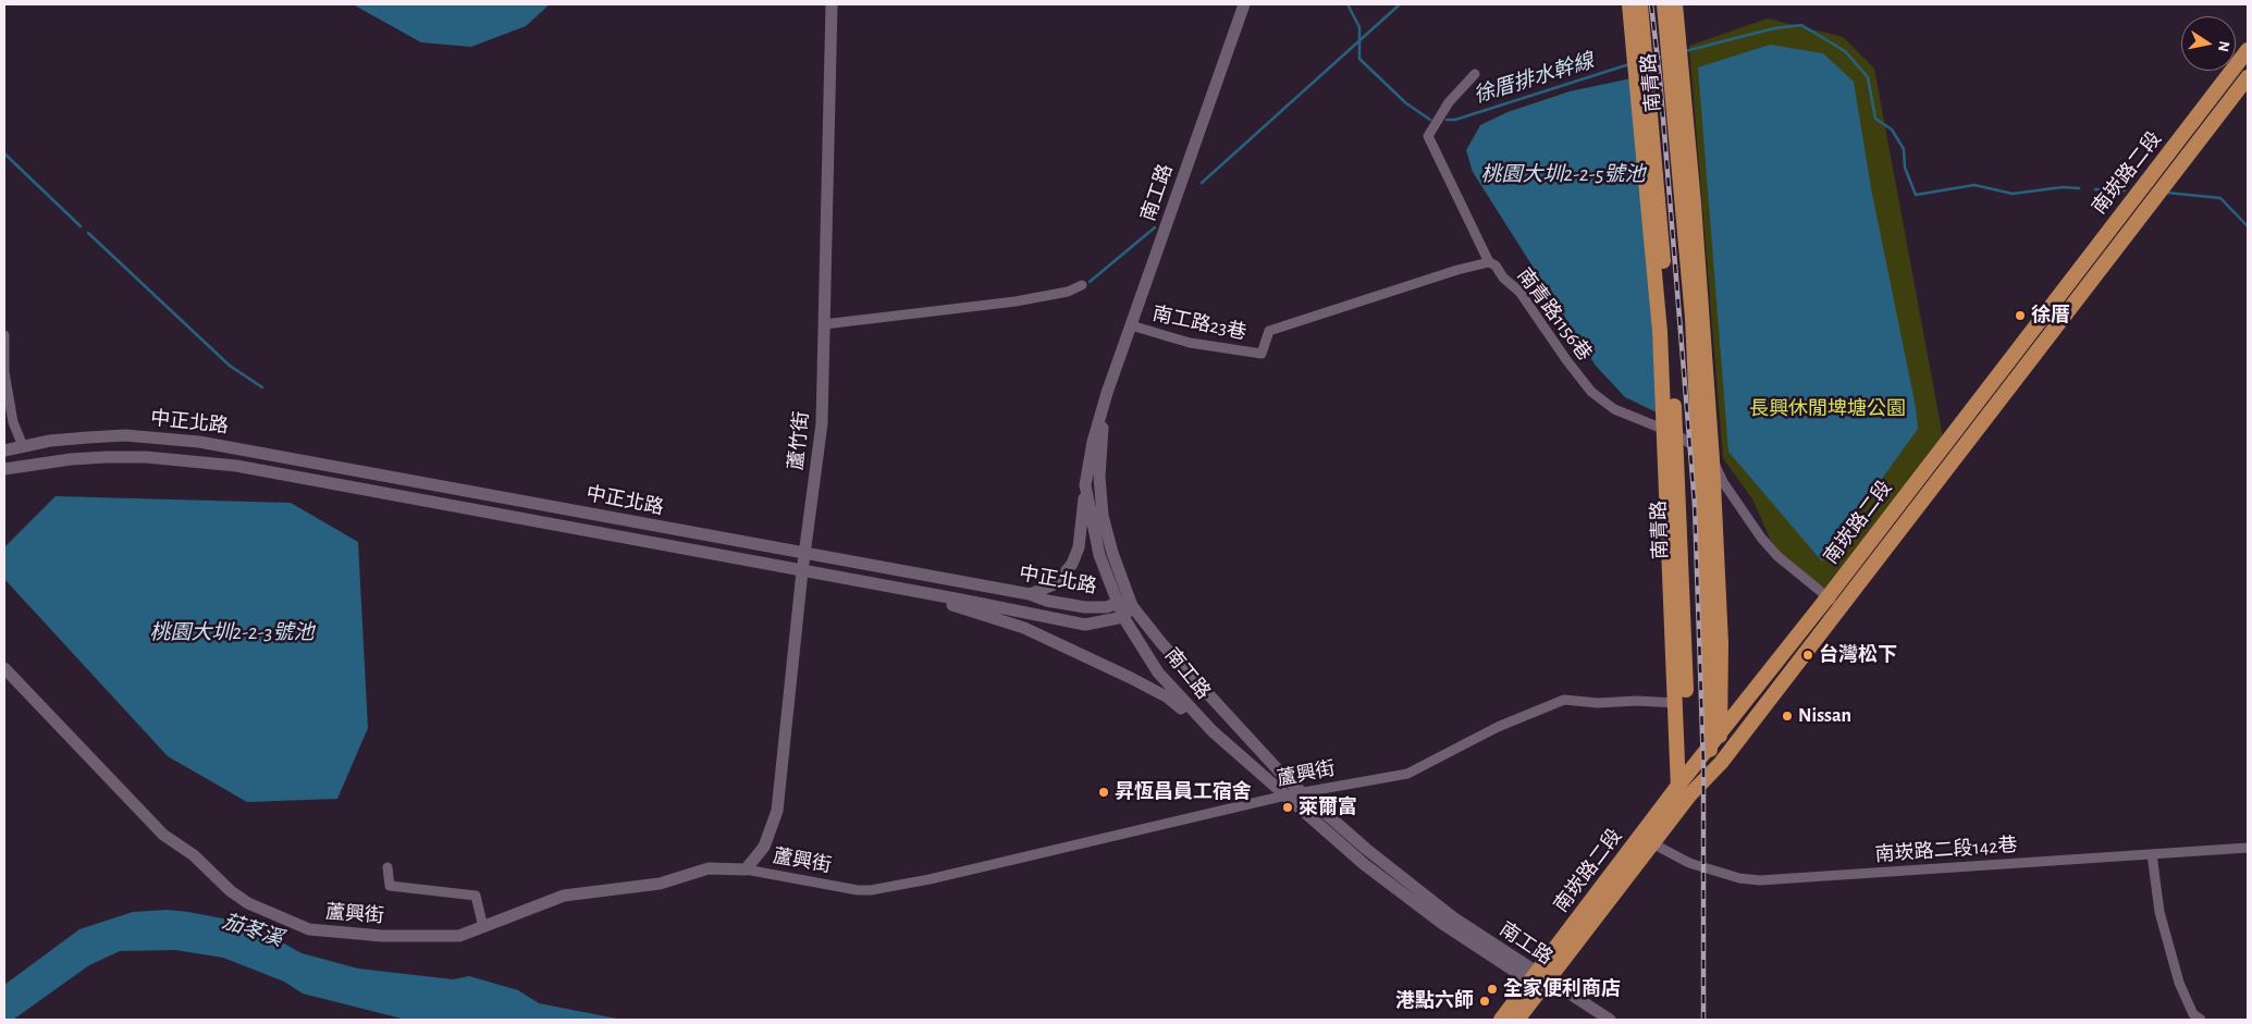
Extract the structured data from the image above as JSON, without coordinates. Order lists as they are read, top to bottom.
{
  "streets": {
    "main road": ["南青路", "南崁路二段"],
    "street": [
      "南工路",
      "南青路1156巷",
      "南工路23巷",
      "中正北路",
      "蘆竹街",
      "蘆興街",
      "南崁路二段142巷"
    ]
  },
  "crossings": [
    ["南青路", "南崁路二段"],
    ["南青路", "南青路1156巷"],
    ["南崁路二段", "南工路"],
    ["南崁路二段", "南崁路二段142巷"],
    ["南工路", "南工路23巷"],
    ["南工路", "中正北路"],
    ["南工路", "蘆興街"],
    ["南青路1156巷", "南工路23巷"],
    ["中正北路", "蘆竹街"],
    ["蘆竹街", "蘆興街"]
  ],
  "water": [
    "徐厝排水幹線",
    "桃園大圳2-2-5號池",
    "桃園大圳2-2-3號池",
    "茄苳溪"
  ],
  "parks": ["長興休閒埤塘公園"],
  "places": [
    "徐厝",
    "台灣松下",
    "Nissan",
    "昇恆昌員工宿舍",
    "萊爾富",
    "全家便利商店",
    "港點六師"
  ],
  "north": "right"
}
